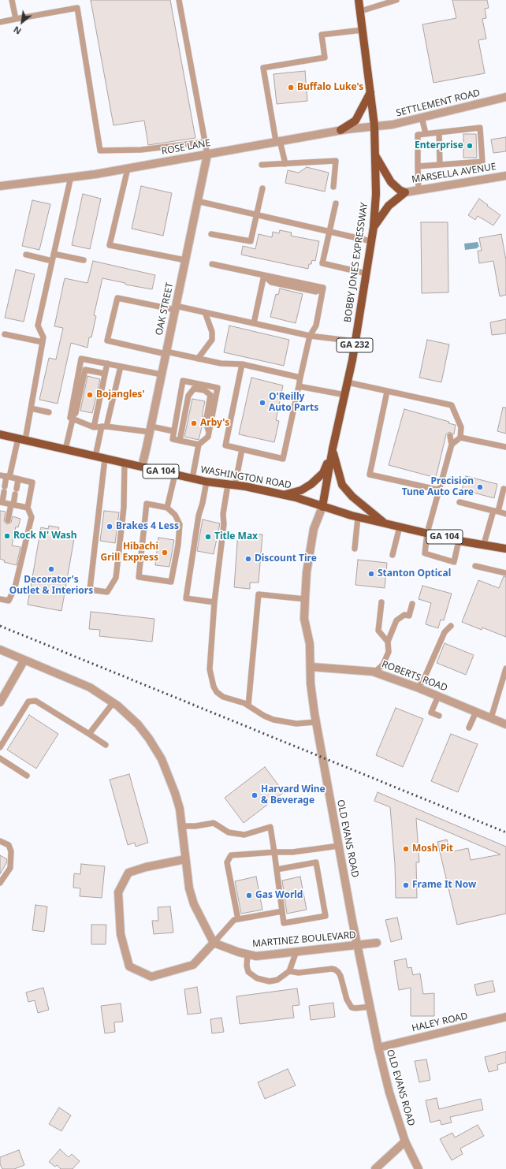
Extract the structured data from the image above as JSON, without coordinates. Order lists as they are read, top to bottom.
{
  "streets": {
    "main road": [
      "BOBBY JONES EXPRESSWAY",
      "GA 232",
      "GA 104",
      "WASHINGTON ROAD"
    ],
    "street": [
      "SETTLEMENT ROAD",
      "ROSE LANE",
      "MARSELLA AVENUE",
      "OAK STREET",
      "ROBERTS ROAD",
      "OLD EVANS ROAD",
      "MARTINEZ BOULEVARD",
      "HALEY ROAD"
    ]
  },
  "crossings": [
    ["SETTLEMENT ROAD", "ROSE LANE"],
    ["SETTLEMENT ROAD", "BOBBY JONES EXPRESSWAY"],
    ["ROSE LANE", "BOBBY JONES EXPRESSWAY"],
    ["ROSE LANE", "OAK STREET"],
    ["BOBBY JONES EXPRESSWAY", "WASHINGTON ROAD"],
    ["BOBBY JONES EXPRESSWAY", "OLD EVANS ROAD"],
    ["OAK STREET", "WASHINGTON ROAD"],
    ["WASHINGTON ROAD", "OLD EVANS ROAD"],
    ["ROBERTS ROAD", "OLD EVANS ROAD"],
    ["OLD EVANS ROAD", "MARTINEZ BOULEVARD"],
    ["OLD EVANS ROAD", "HALEY ROAD"]
  ],
  "places": [
    "Buffalo Luke's",
    "Enterprise",
    "Bojangles'",
    "O'Reilly Auto Parts",
    "Arby's",
    "Precision Tune Auto Care",
    "Brakes 4 Less",
    "Rock N' Wash",
    "Title Max",
    "Hibachi Grill Express",
    "Discount Tire",
    "Decorator's Outlet & Interiors",
    "Stanton Optical",
    "Harvard Wine & Beverage",
    "Mosh Pit",
    "Frame It Now",
    "Gas World"
  ],
  "north": "bottom left"
}
